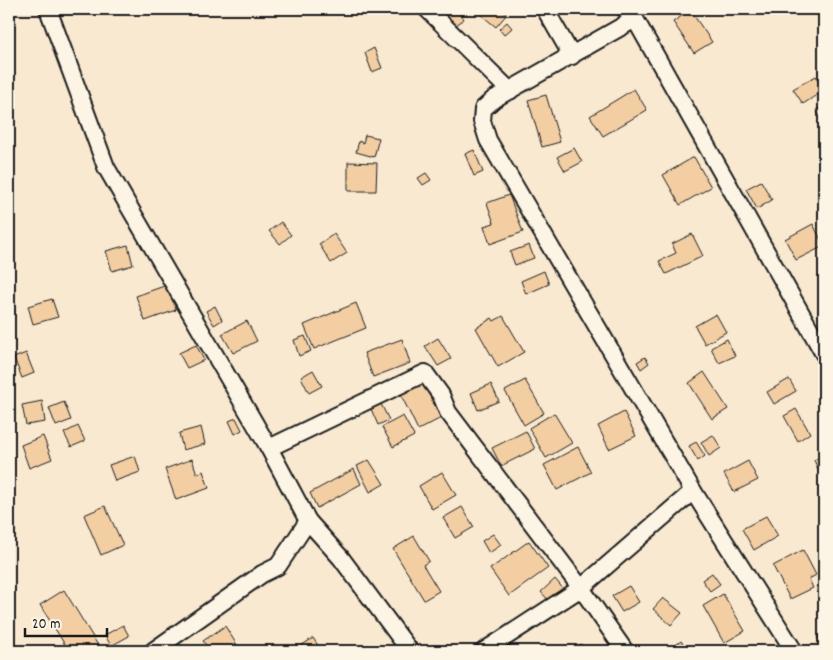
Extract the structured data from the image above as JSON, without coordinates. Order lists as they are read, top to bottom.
{
  "scale_bar": "20 m"
}
